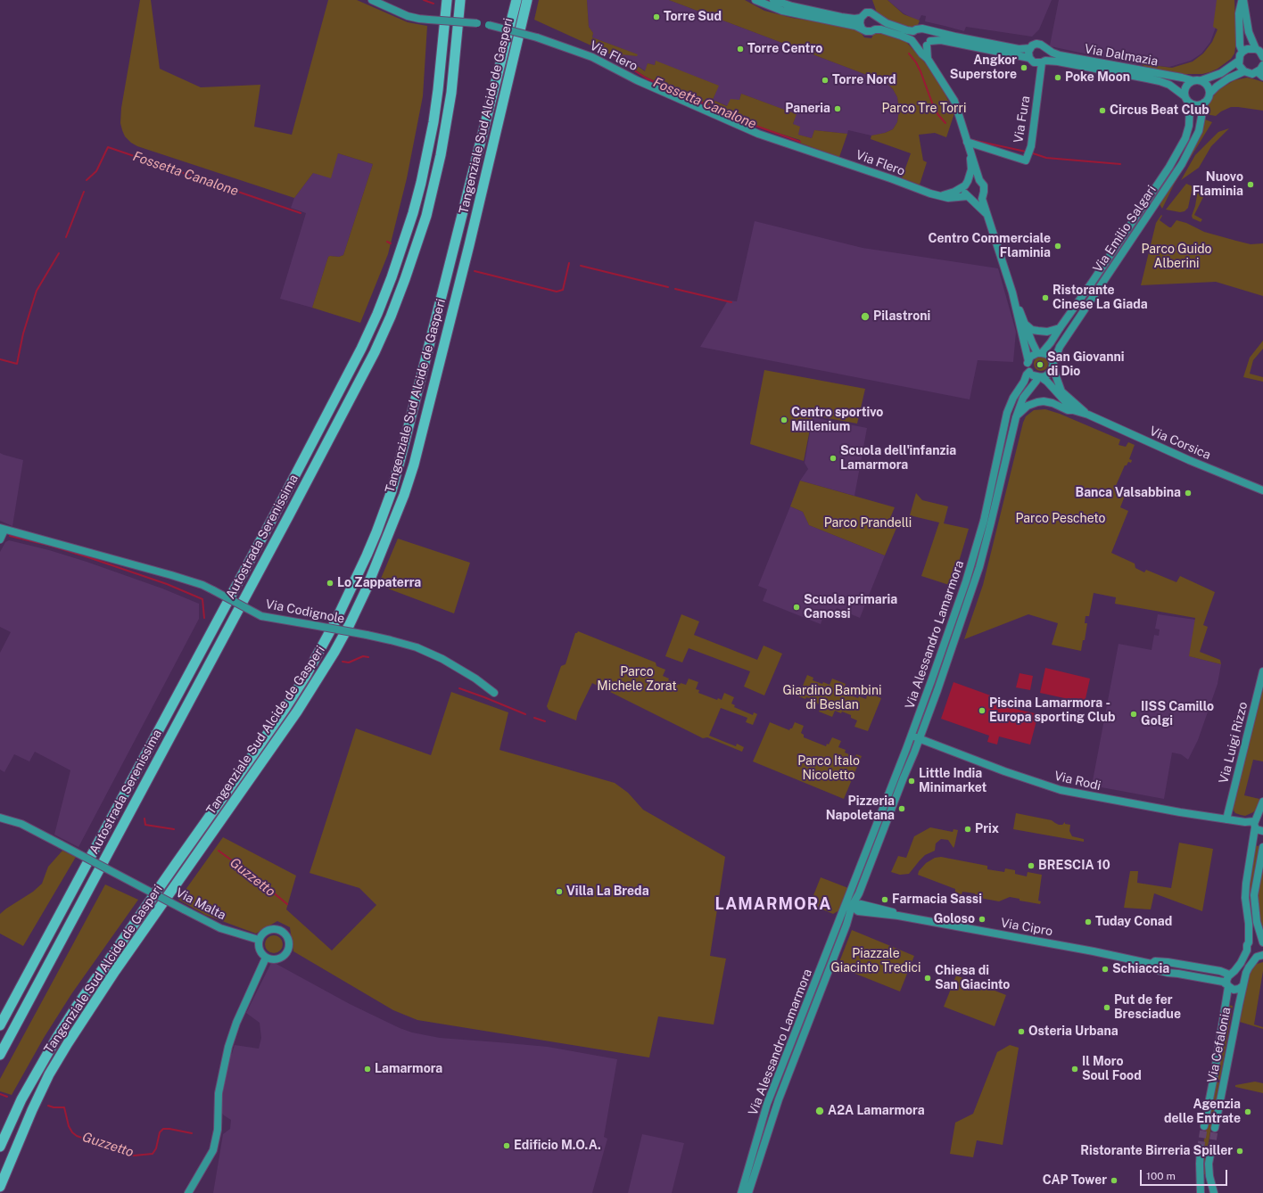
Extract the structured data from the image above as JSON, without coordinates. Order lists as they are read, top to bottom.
{
  "streets": {
    "highway": ["Tangenziale Sud Alcide de Gasperi", "Autostrada Serenissima"],
    "main road": [
      "Via Dalmazia",
      "Via Flero",
      "Via Fura",
      "Via Emilio Salgari",
      "Via Corsica",
      "Via Codignole",
      "Via Alessandro Lamarmora",
      "Via Luigi Rizzo",
      "Via Rodi",
      "Via Malta",
      "Via Cipro",
      "Via Cefalonia"
    ]
  },
  "crossings": [
    ["Via Dalmazia", "Via Fura"],
    ["Via Dalmazia", "Via Emilio Salgari"],
    ["Via Emilio Salgari", "Via Corsica"],
    ["Via Emilio Salgari", "Via Alessandro Lamarmora"],
    ["Via Corsica", "Via Alessandro Lamarmora"],
    ["Via Alessandro Lamarmora", "Via Rodi"],
    ["Via Alessandro Lamarmora", "Via Cipro"],
    ["Via Luigi Rizzo", "Via Rodi"],
    ["Via Rodi", "Via Cefalonia"],
    ["Via Cipro", "Via Cefalonia"]
  ],
  "districts": ["LAMARMORA"],
  "water": ["Fossetta Canalone", "Guzzetto"],
  "parks": [
    "Parco Tre Torri",
    "Parco Guido Alberini",
    "Parco Pescheto",
    "Parco Prandelli",
    "Parco Michele Zorat",
    "Giardino Bambini di Beslan",
    "Parco Italo Nicoletto",
    "Piazzale Giacinto Tredici"
  ],
  "places": [
    "Torre Sud",
    "Torre Centro",
    "Angkor Superstore",
    "Poke Moon",
    "Torre Nord",
    "Paneria",
    "Circus Beat Club",
    "Nuovo Flaminia",
    "Centro Commerciale Flaminia",
    "Ristorante Cinese La Giada",
    "Pilastroni",
    "San Giovanni di Dio",
    "Centro sportivo Millenium",
    "Scuola dell'infanzia Lamarmora",
    "Banca Valsabbina",
    "Lo Zappaterra",
    "Scuola primaria Canossi",
    "Piscina Lamarmora - Europa sporting Club",
    "IISS Camillo Golgi",
    "Little India Minimarket",
    "Pizzeria Napoletana",
    "Prix",
    "BRESCIA 10",
    "Villa La Breda",
    "Farmacia Sassi",
    "Goloso",
    "Tuday Conad",
    "Schiaccia",
    "Chiesa di San Giacinto",
    "Put de fer Bresciadue",
    "Osteria Urbana",
    "Lamarmora",
    "Il Moro Soul Food",
    "A2A Lamarmora",
    "Agenzia delle Entrate",
    "Edificio M.O.A.",
    "Ristorante Birreria Spiller",
    "CAP Tower"
  ],
  "scale_bar": "100 m"
}
